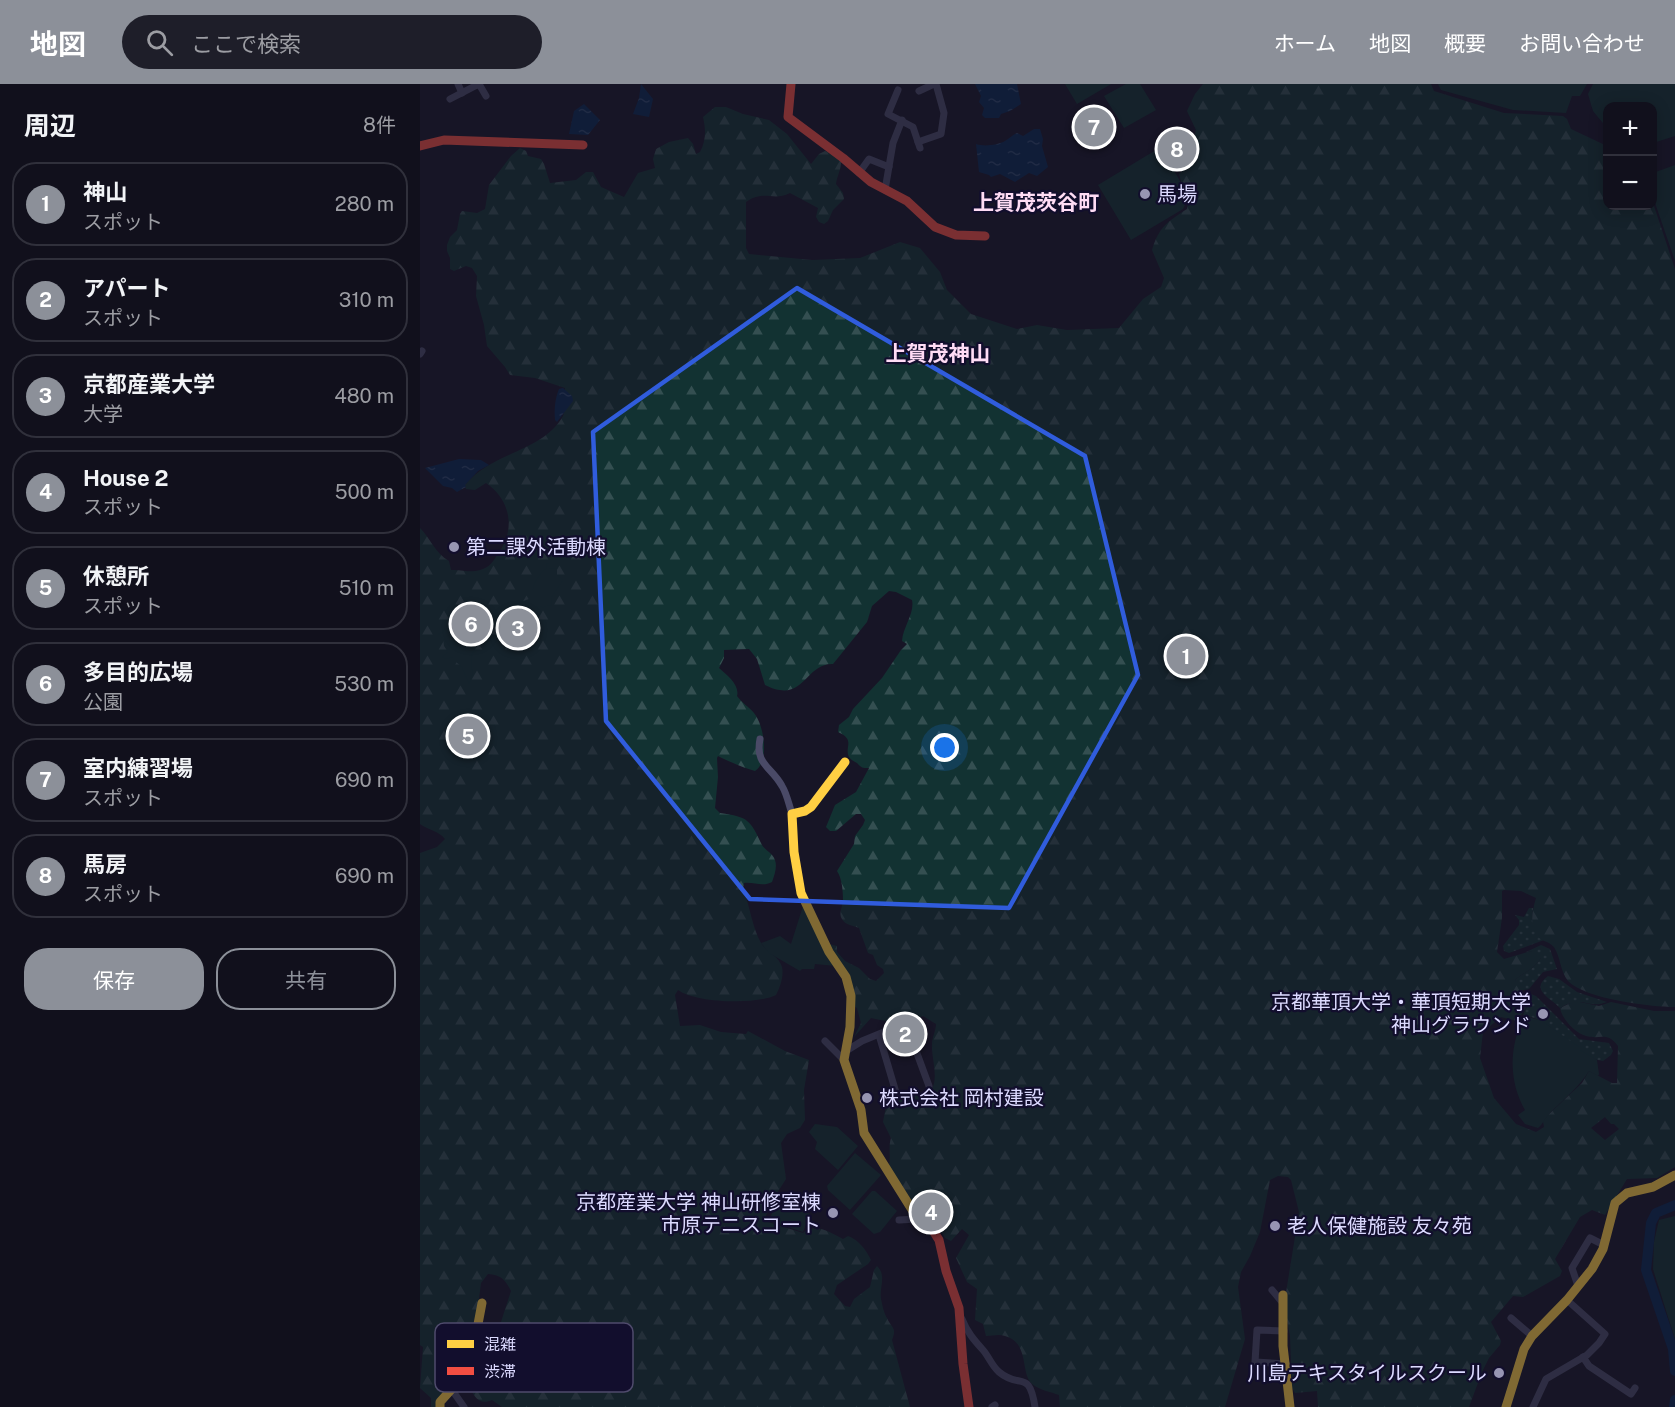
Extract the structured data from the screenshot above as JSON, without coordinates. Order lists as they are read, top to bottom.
{
  "districts": ["上賀茂茨谷町", "上賀茂神山"],
  "places": [
    "馬場",
    "第二課外活動棟",
    "京都華頂大学・華頂短期大学 神山グラウンド",
    "株式会社 岡村建設",
    "京都産業大学 神山研修室棟 市原テニスコート",
    "老人保健施設 友々苑",
    "川島テキスタイルスクール"
  ],
  "legend": ["混雑", "渋滞"],
  "page": {
    "header": "地図",
    "search": "ここで検索",
    "nav": [
      "ホーム",
      "地図",
      "概要",
      "お問い合わせ"
    ],
    "heading": ["周辺", "8件"],
    "map_buttons": ["+", "−"],
    "pins": [
      "7",
      "8",
      "6",
      "3",
      "1",
      "5",
      "2",
      "4"
    ],
    "list": [
      {
        "mark": "1",
        "name": "神山",
        "note": "スポット",
        "value": "280 m"
      },
      {
        "mark": "2",
        "name": "アパート",
        "note": "スポット",
        "value": "310 m"
      },
      {
        "mark": "3",
        "name": "京都産業大学",
        "note": "大学",
        "value": "480 m"
      },
      {
        "mark": "4",
        "name": "House 2",
        "note": "スポット",
        "value": "500 m"
      },
      {
        "mark": "5",
        "name": "休憩所",
        "note": "スポット",
        "value": "510 m"
      },
      {
        "mark": "6",
        "name": "多目的広場",
        "note": "公園",
        "value": "530 m"
      },
      {
        "mark": "7",
        "name": "室内練習場",
        "note": "スポット",
        "value": "690 m"
      },
      {
        "mark": "8",
        "name": "馬房",
        "note": "スポット",
        "value": "690 m"
      }
    ],
    "buttons": ["保存", "共有"]
  }
}
